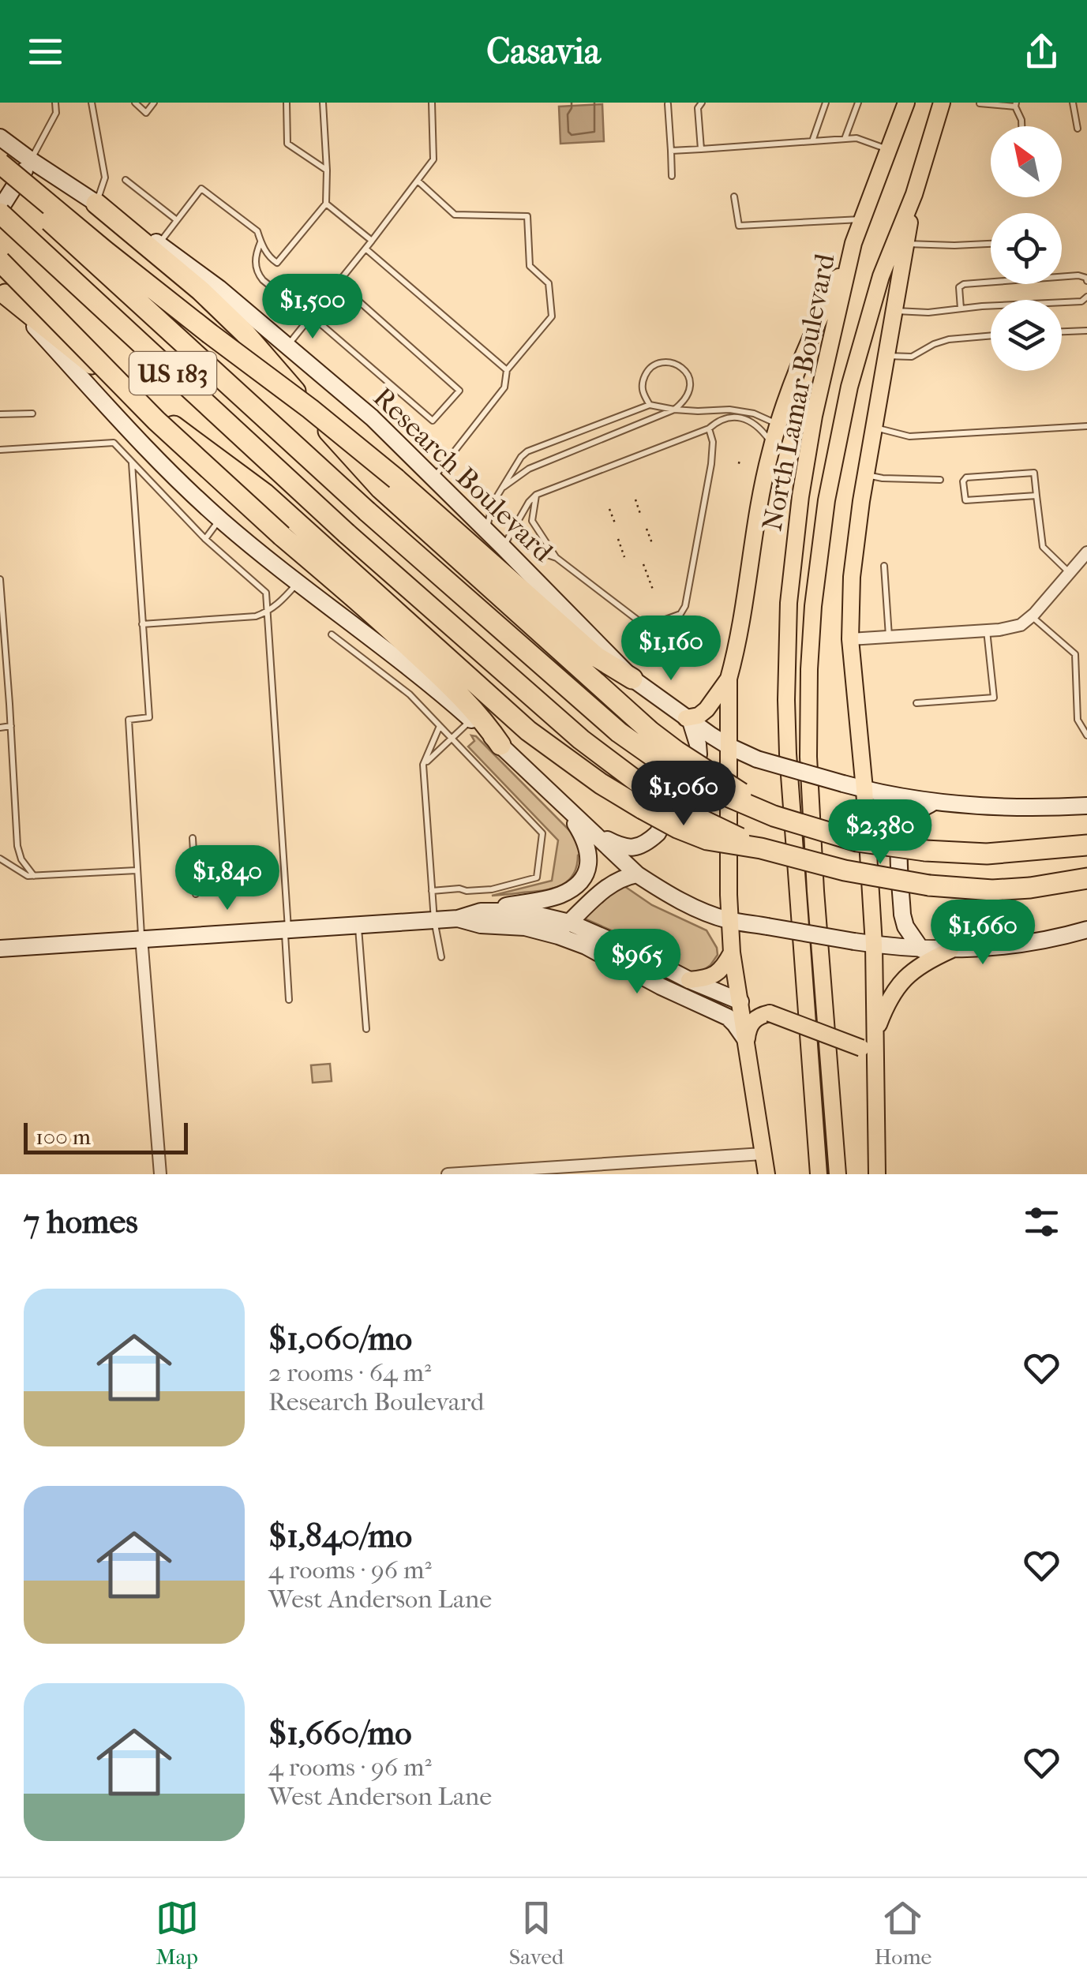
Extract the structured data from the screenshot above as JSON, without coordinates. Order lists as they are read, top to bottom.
{
  "streets": {
    "highway": ["US 183"],
    "main road": ["North Lamar Boulevard", "Research Boulevard"]
  },
  "scale_bar": "100 m",
  "north": "top left",
  "page": {
    "header": "Casavia",
    "price": [
      "$1,500",
      "$1,160",
      "$1,060",
      "$2,380",
      "$1,840",
      "$1,660",
      "$965"
    ],
    "scale": "100 m",
    "heading": "7 homes",
    "list": [
      {
        "name": "$1,060/mo",
        "note": "2 rooms · 64 m² · Research Boulevard"
      },
      {
        "name": "$1,840/mo",
        "note": "4 rooms · 96 m² · West Anderson Lane"
      },
      {
        "name": "$1,660/mo",
        "note": "4 rooms · 96 m² · West Anderson Lane"
      }
    ],
    "tabs": ["Map", "Saved", "Home"]
  }
}
